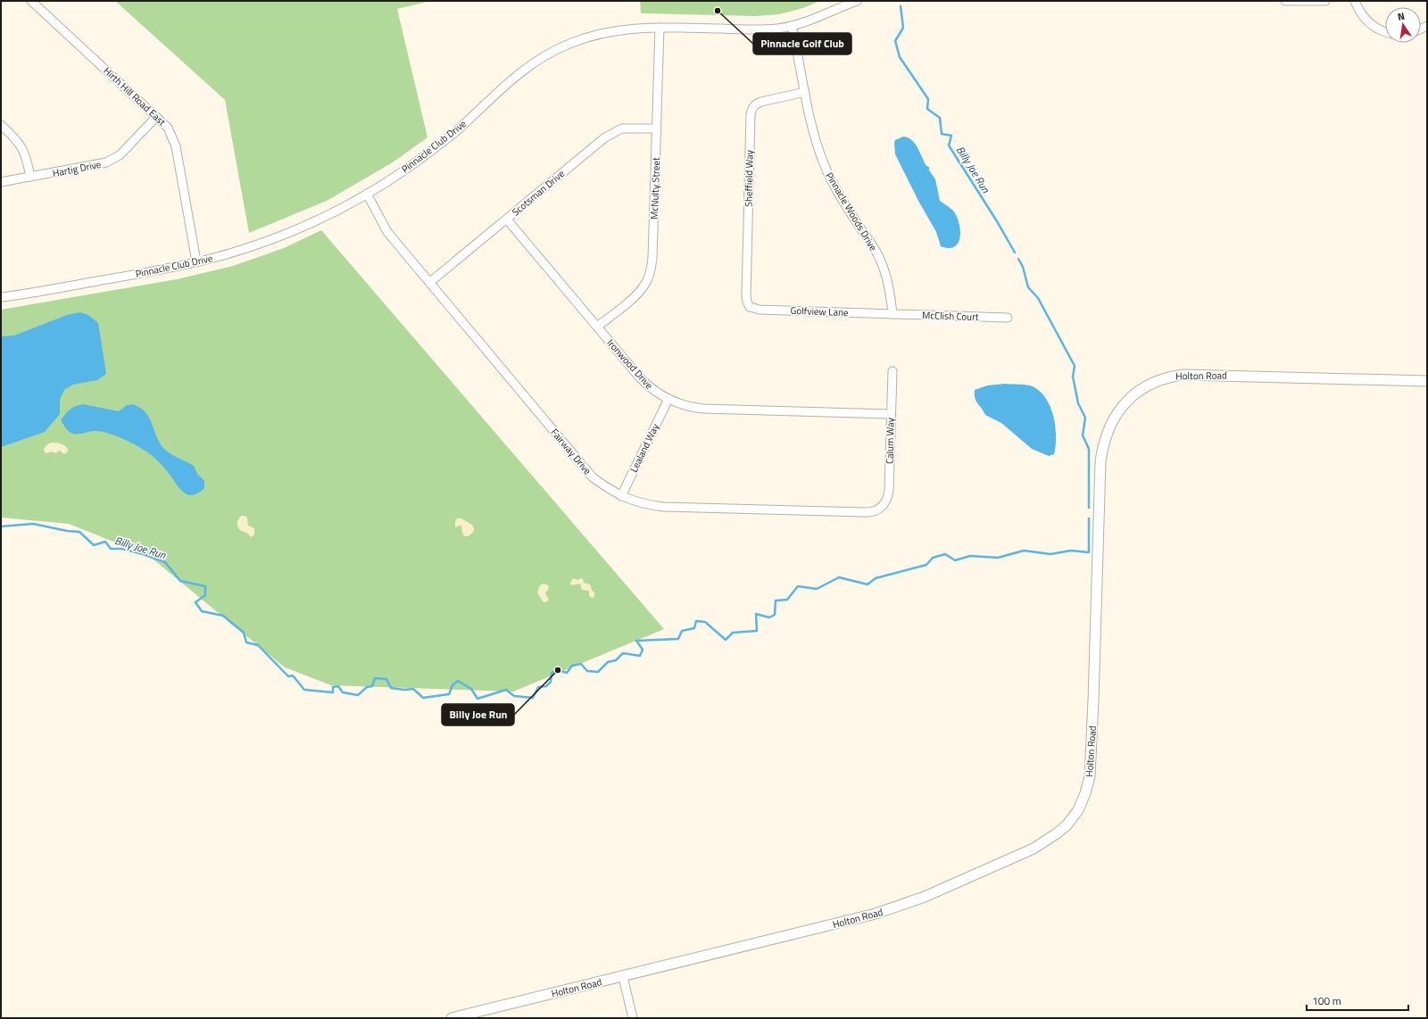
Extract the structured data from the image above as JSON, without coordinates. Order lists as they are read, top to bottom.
{
  "streets": {
    "street": [
      "Hirth Hill Road East",
      "Pinnacle Club Drive",
      "Hartig Drive",
      "Sheffield Way",
      "McNulty Street",
      "Scotsman Drive",
      "Pinnacle Woods Drive",
      "Golfview Lane",
      "McClish Court",
      "Ironwood Drive",
      "Holton Road",
      "Calum Way",
      "Lealand Way",
      "Fairway Drive"
    ]
  },
  "crossings": [
    ["Hirth Hill Road East", "Pinnacle Club Drive"],
    ["Hirth Hill Road East", "Hartig Drive"],
    ["Pinnacle Club Drive", "McNulty Street"],
    ["Pinnacle Club Drive", "Pinnacle Woods Drive"],
    ["Pinnacle Club Drive", "Fairway Drive"],
    ["Sheffield Way", "Pinnacle Woods Drive"],
    ["Sheffield Way", "Golfview Lane"],
    ["McNulty Street", "Scotsman Drive"],
    ["McNulty Street", "Ironwood Drive"],
    ["Scotsman Drive", "Ironwood Drive"],
    ["Scotsman Drive", "Fairway Drive"],
    ["Pinnacle Woods Drive", "Golfview Lane"],
    ["Pinnacle Woods Drive", "McClish Court"],
    ["Golfview Lane", "McClish Court"],
    ["Ironwood Drive", "Calum Way"],
    ["Ironwood Drive", "Lealand Way"],
    ["Calum Way", "Fairway Drive"],
    ["Lealand Way", "Fairway Drive"]
  ],
  "water": ["Billy Joe Run"],
  "places": ["Pinnacle Golf Club", "Billy Joe Run"],
  "scale_bar": "100 m",
  "north": "top"
}
